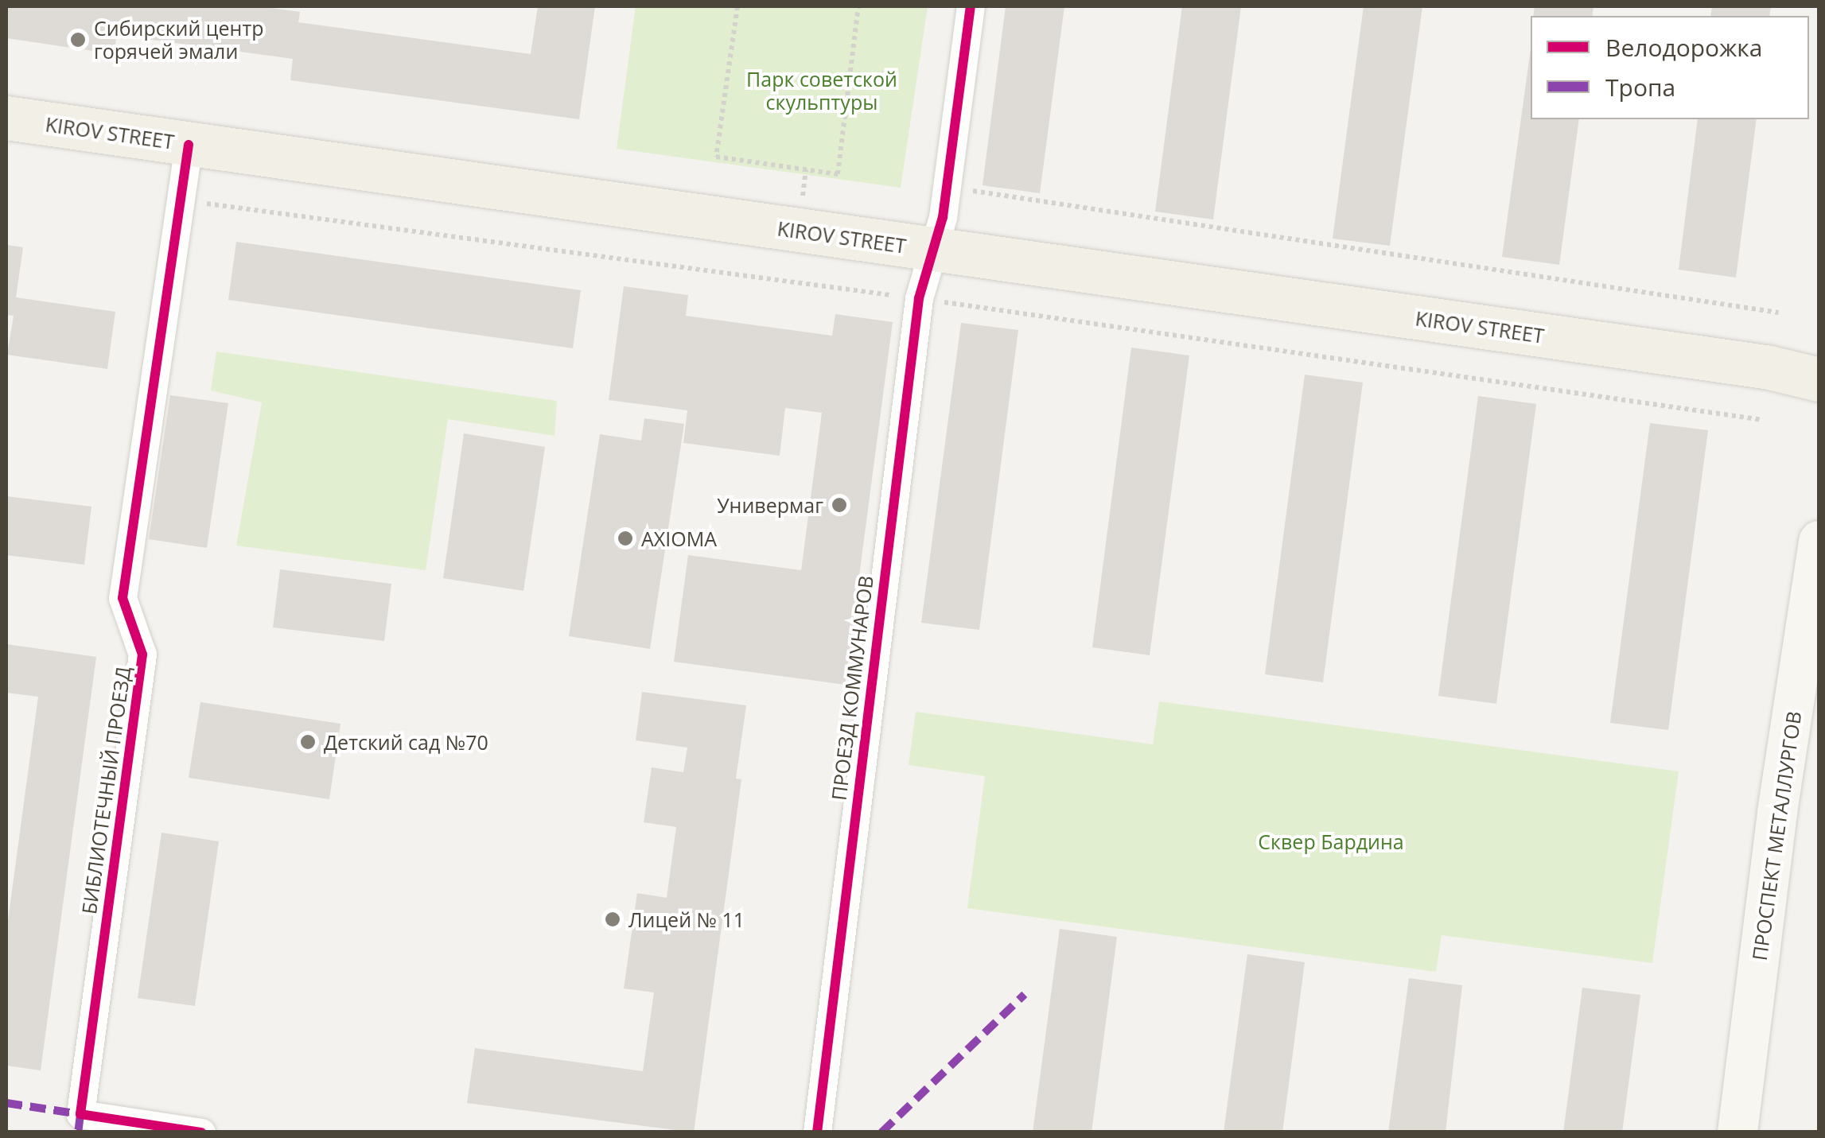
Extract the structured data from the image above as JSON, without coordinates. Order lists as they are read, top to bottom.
{
  "streets": {
    "main road": ["KIROV STREET", "ПРОСПЕКТ МЕТАЛЛУРГОВ"],
    "street": ["ПРОЕЗД КОММУНАРОВ", "БИБЛИОТЕЧНЫЙ ПРОЕЗД"]
  },
  "crossings": [
    ["KIROV STREET", "ПРОЕЗД КОММУНАРОВ"],
    ["KIROV STREET", "БИБЛИОТЕЧНЫЙ ПРОЕЗД"]
  ],
  "parks": ["Парк советской скульптуры", "Сквер Бардина"],
  "places": [
    "Сибирский центр горячей эмали",
    "Универмаг",
    "AXIOMA",
    "Детский сад №70",
    "Лицей № 11"
  ],
  "legend": ["Велодорожка", "Тропа"]
}
